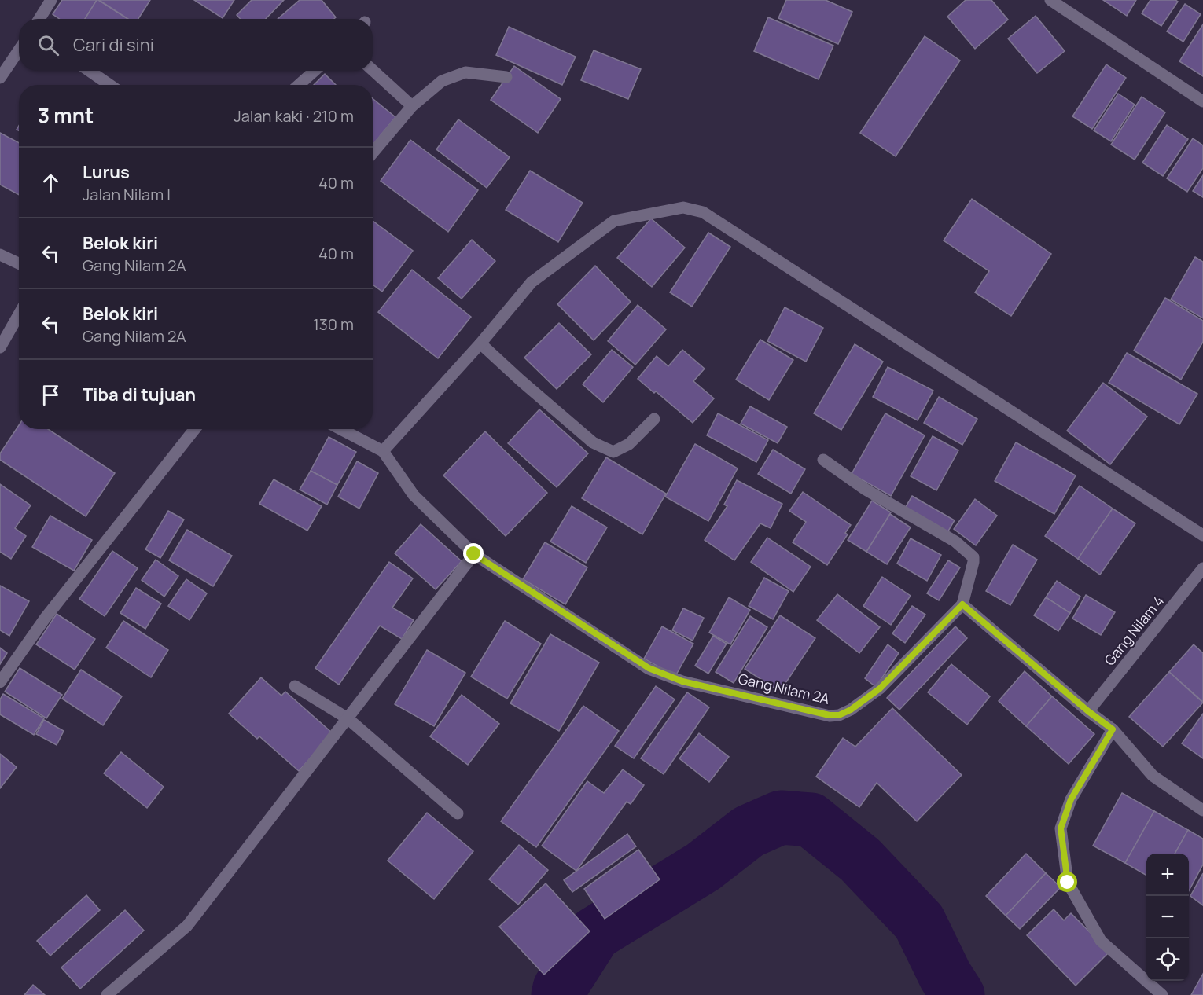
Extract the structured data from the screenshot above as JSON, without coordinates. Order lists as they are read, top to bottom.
{
  "streets": {
    "street": ["Gang Nilam 4", "Gang Nilam 2A"]
  },
  "page": {
    "search": "Cari di sini",
    "heading": ["3 mnt", "Jalan kaki · 210 m"],
    "list": [
      ["Lurus", "Jalan Nilam I", "40 m"],
      ["Belok kiri", "Gang Nilam 2A", "40 m"],
      ["Belok kiri", "Gang Nilam 2A", "130 m"],
      "Tiba di tujuan"
    ],
    "map_buttons": ["+", "−"]
  }
}
